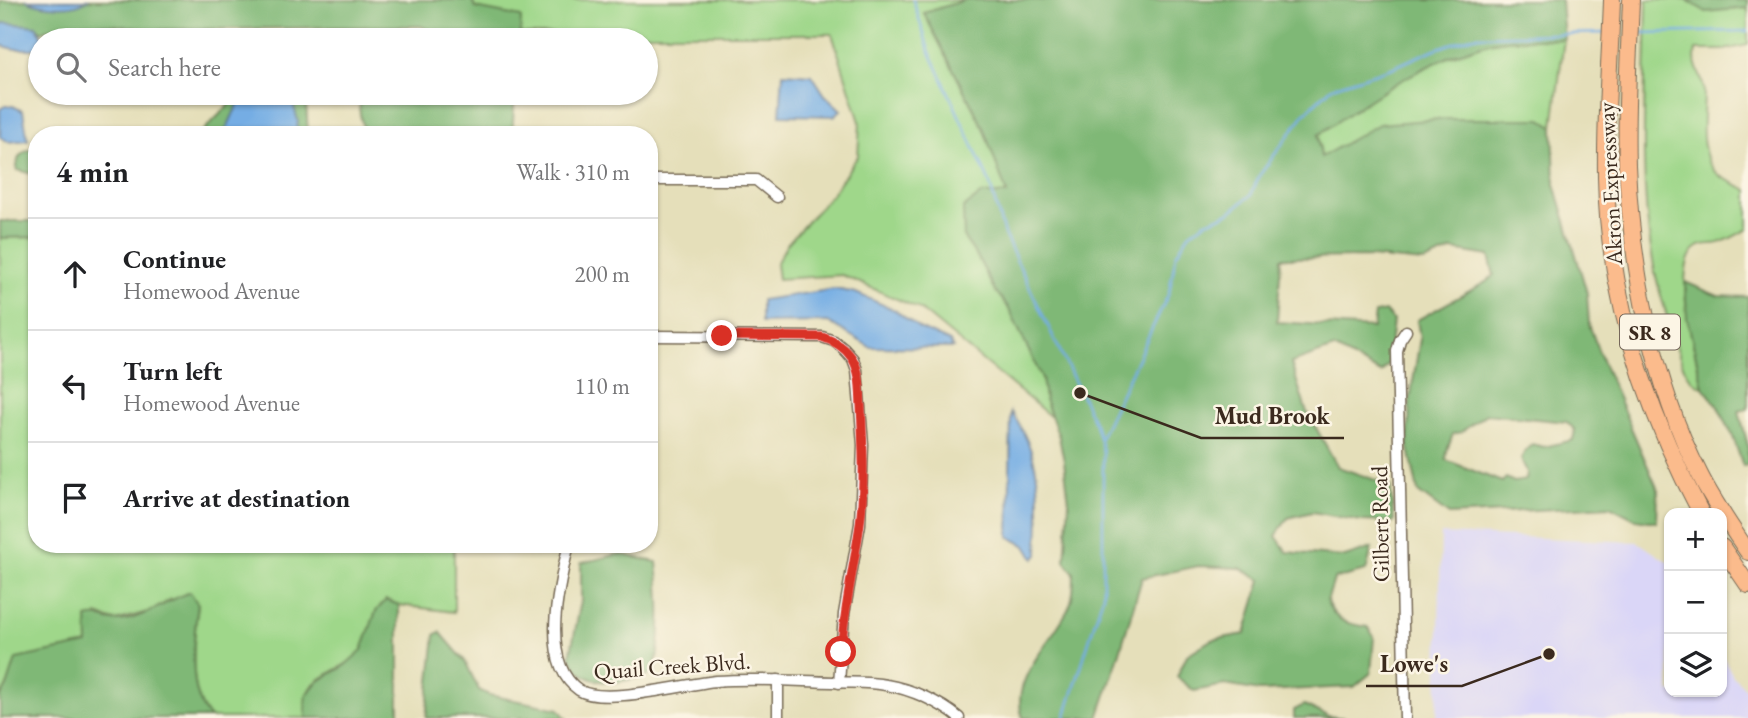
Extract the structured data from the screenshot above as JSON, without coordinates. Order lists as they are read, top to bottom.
{
  "streets": {
    "highway": ["Akron Expressway", "SR 8"],
    "street": ["Gilbert Road", "Quail Creek Blvd."]
  },
  "places": ["Mud Brook", "Lowe's"],
  "page": {
    "search": "Search here",
    "heading": ["4 min", "Walk · 310 m"],
    "list": [
      ["Continue", "Homewood Avenue", "200 m"],
      ["Turn left", "Homewood Avenue", "110 m"],
      "Arrive at destination"
    ],
    "map_buttons": ["+", "−"]
  }
}
